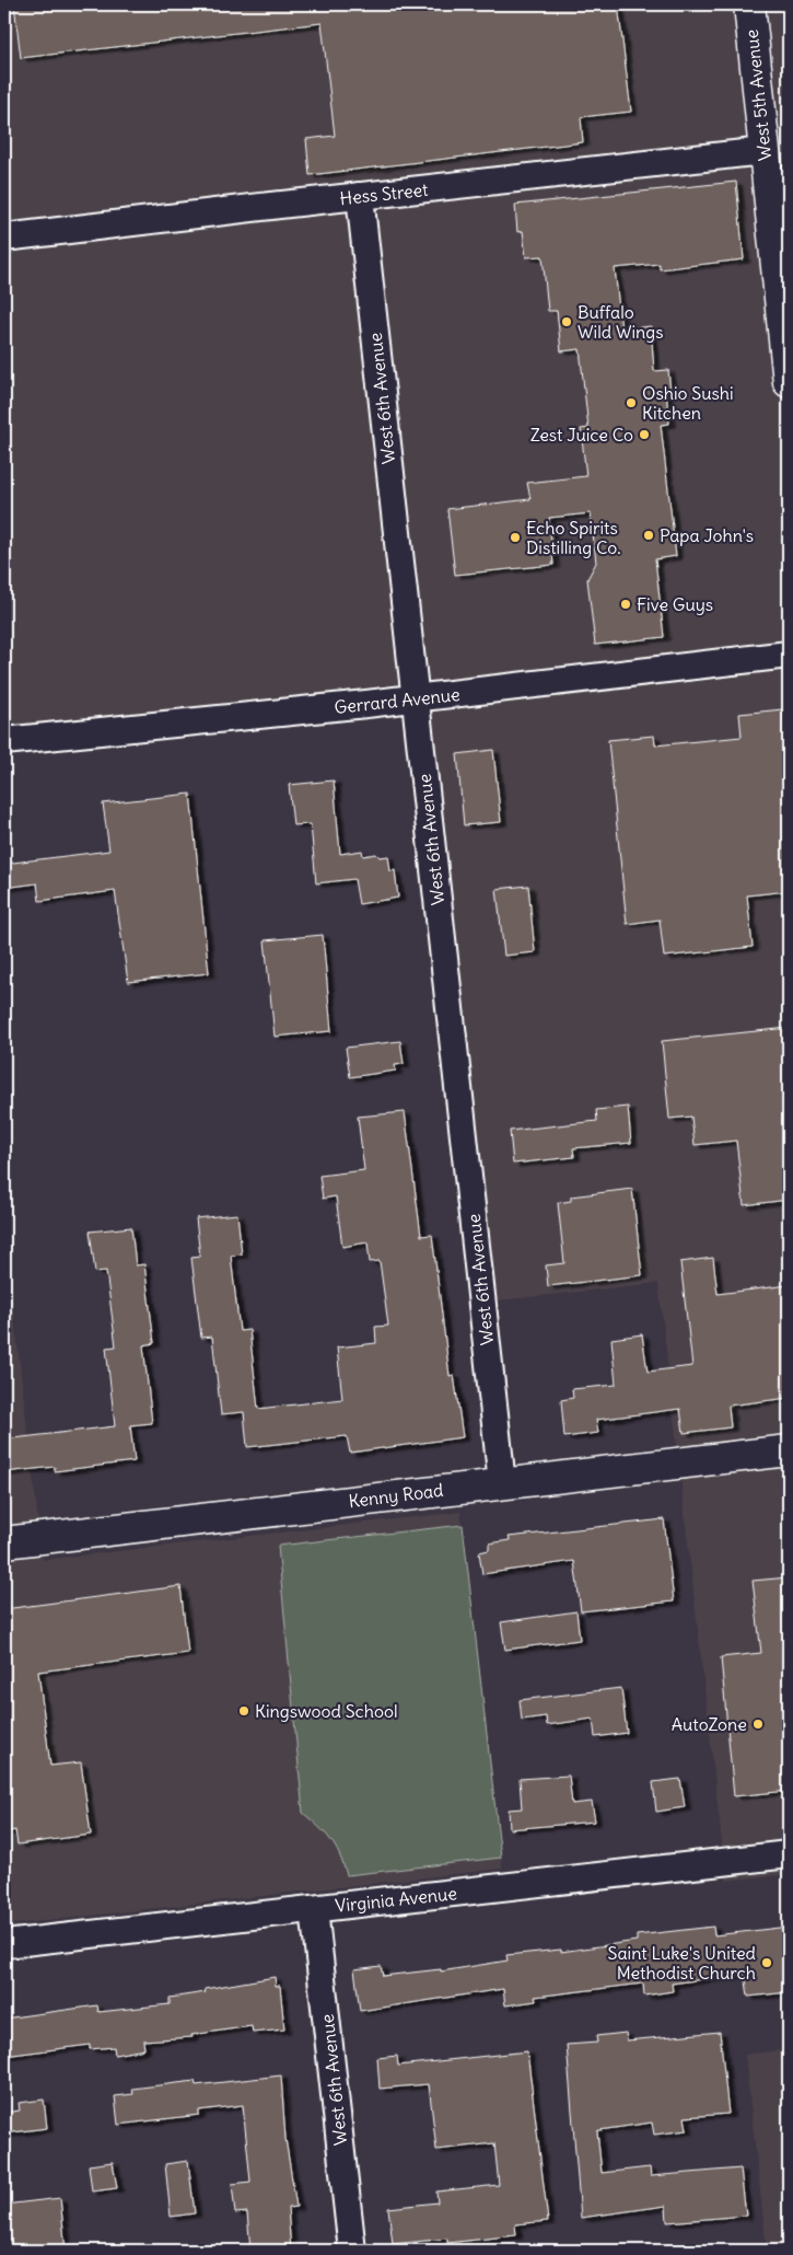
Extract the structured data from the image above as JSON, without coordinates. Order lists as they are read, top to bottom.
{
  "streets": {
    "street": [
      "West 5th Avenue",
      "Hess Street",
      "West 6th Avenue",
      "Gerrard Avenue",
      "Kenny Road",
      "Virginia Avenue"
    ]
  },
  "crossings": [
    ["West 5th Avenue", "Hess Street"],
    ["Hess Street", "West 6th Avenue"],
    ["West 6th Avenue", "Gerrard Avenue"],
    ["West 6th Avenue", "Kenny Road"],
    ["West 6th Avenue", "Virginia Avenue"]
  ],
  "places": [
    "Buffalo Wild Wings",
    "Oshio Sushi Kitchen",
    "Zest Juice Co",
    "Papa John's",
    "Echo Spirits Distilling Co.",
    "Five Guys",
    "Kingswood School",
    "AutoZone",
    "Saint Luke's United Methodist Church"
  ]
}
